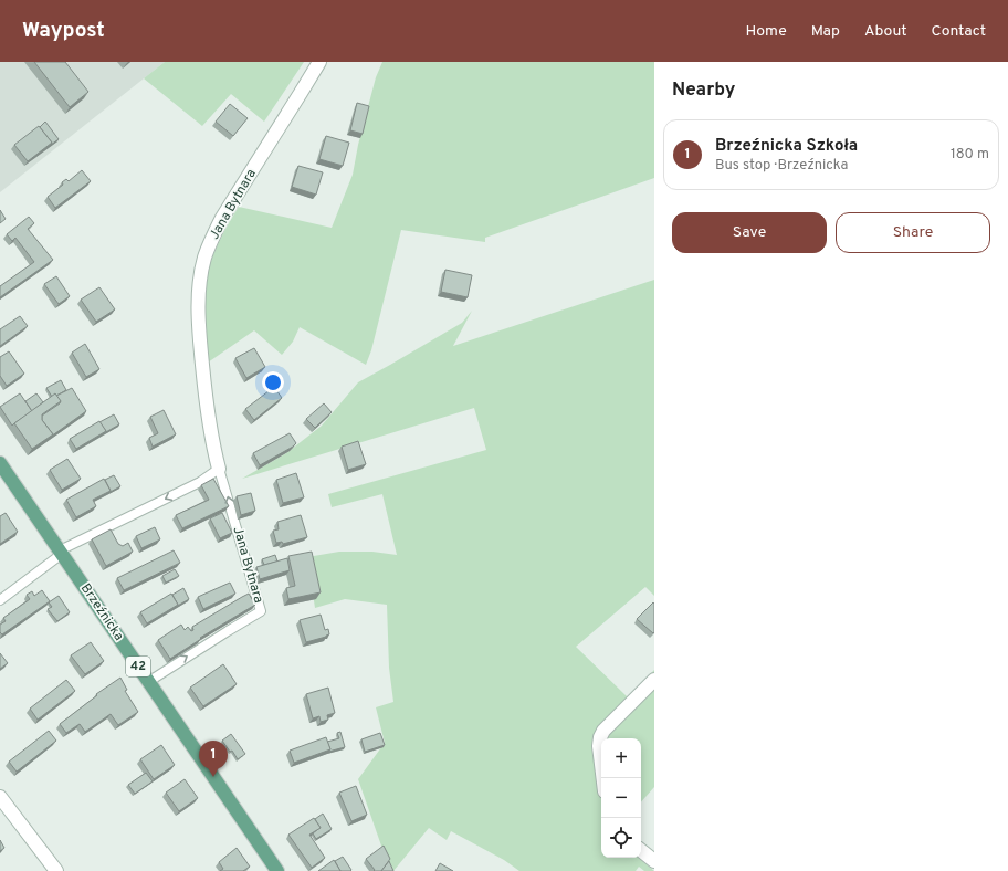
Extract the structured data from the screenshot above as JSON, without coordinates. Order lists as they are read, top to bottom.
{
  "streets": {
    "main road": ["Brzeźnicka", "42"],
    "street": ["Jana Bytnara"]
  },
  "crossings": [
    ["Jana Bytnara", "Brzeźnicka"]
  ],
  "page": {
    "header": "Waypost",
    "nav": [
      "Home",
      "Map",
      "About",
      "Contact"
    ],
    "heading": "Nearby",
    "list": [
      {
        "mark": "1",
        "name": "Brzeźnicka Szkoła",
        "note": "Bus stop · Brzeźnicka",
        "value": "180 m"
      }
    ],
    "buttons": ["Save", "Share"],
    "map_buttons": ["+", "−"],
    "pins": "1"
  }
}
